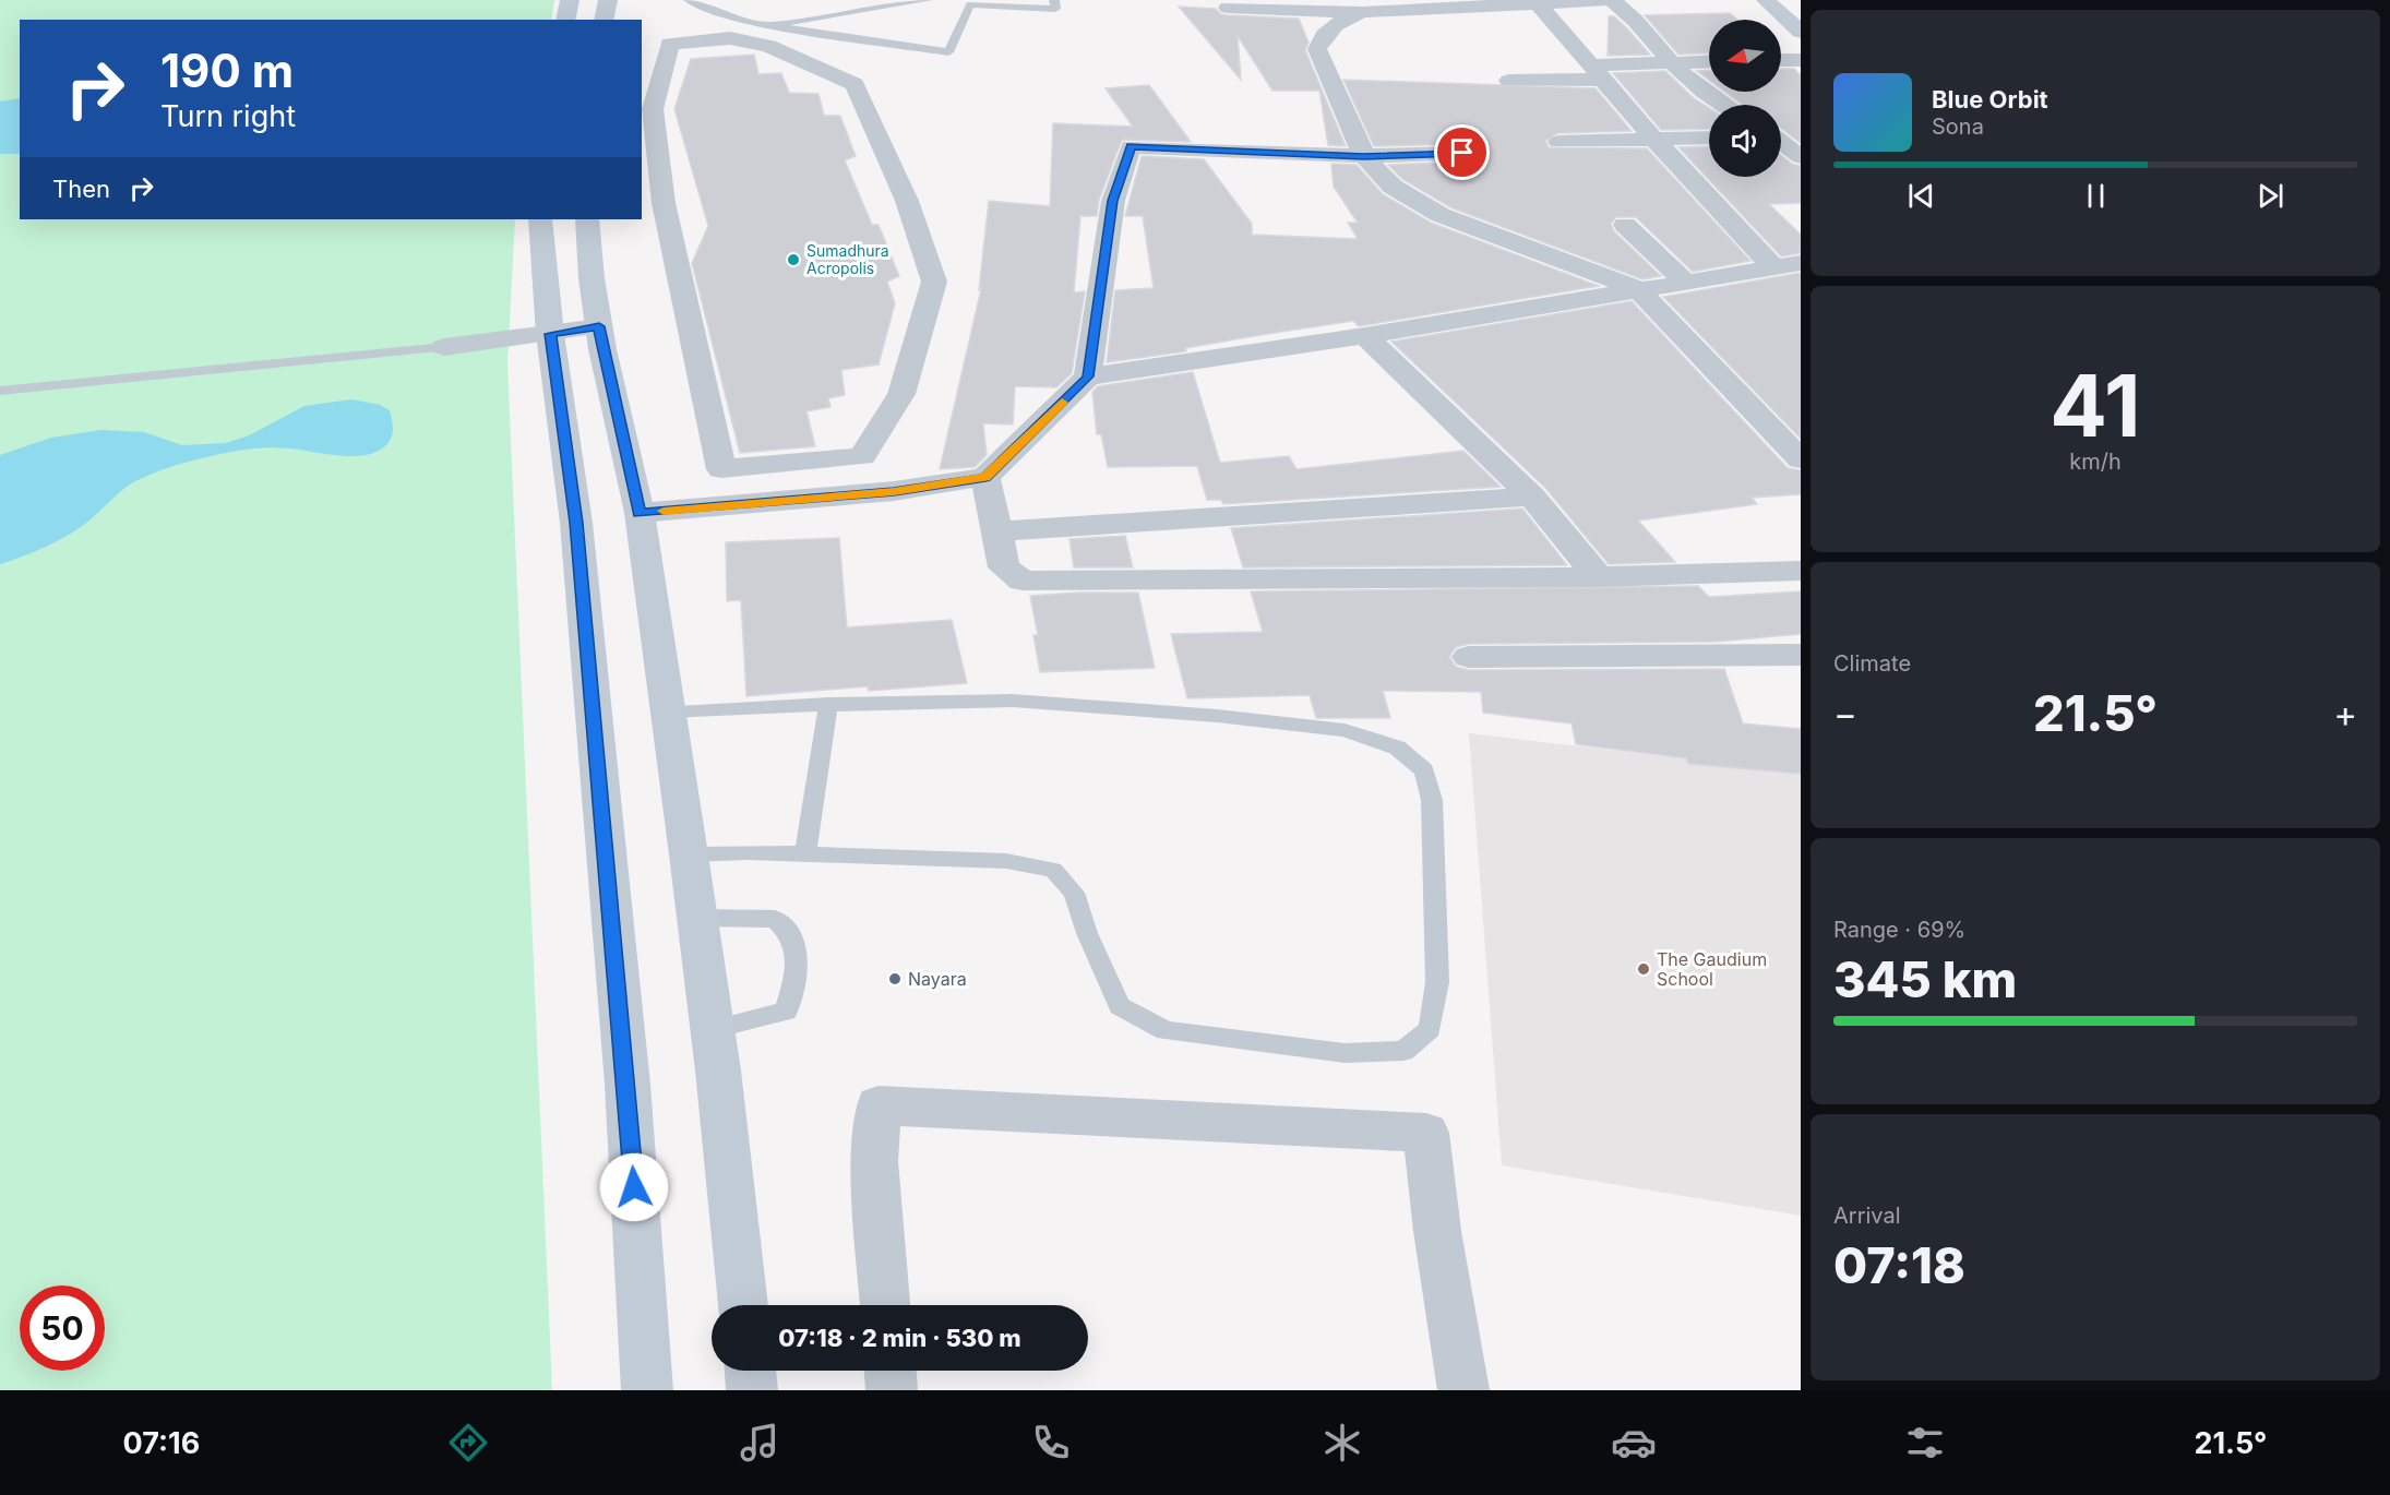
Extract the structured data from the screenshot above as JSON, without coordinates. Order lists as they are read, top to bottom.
{
  "places": ["Sumadhura Acropolis", "The Gaudium School", "Nayara"],
  "north": "left",
  "page": {
    "turn": ["190 m", "Turn right"],
    "song": ["Blue Orbit", "Sona"],
    "then": "Then",
    "tile": [
      ["41", "km/h"],
      "Climate",
      ["Range · 69%", "345 km"],
      ["Arrival", "07:18"]
    ],
    "heat": ["−", "21.5°", "+"],
    "limit": "50",
    "trip": "07:18 · 2 min · 530 m",
    "tabs": ["07:16", "21.5°"]
  }
}
